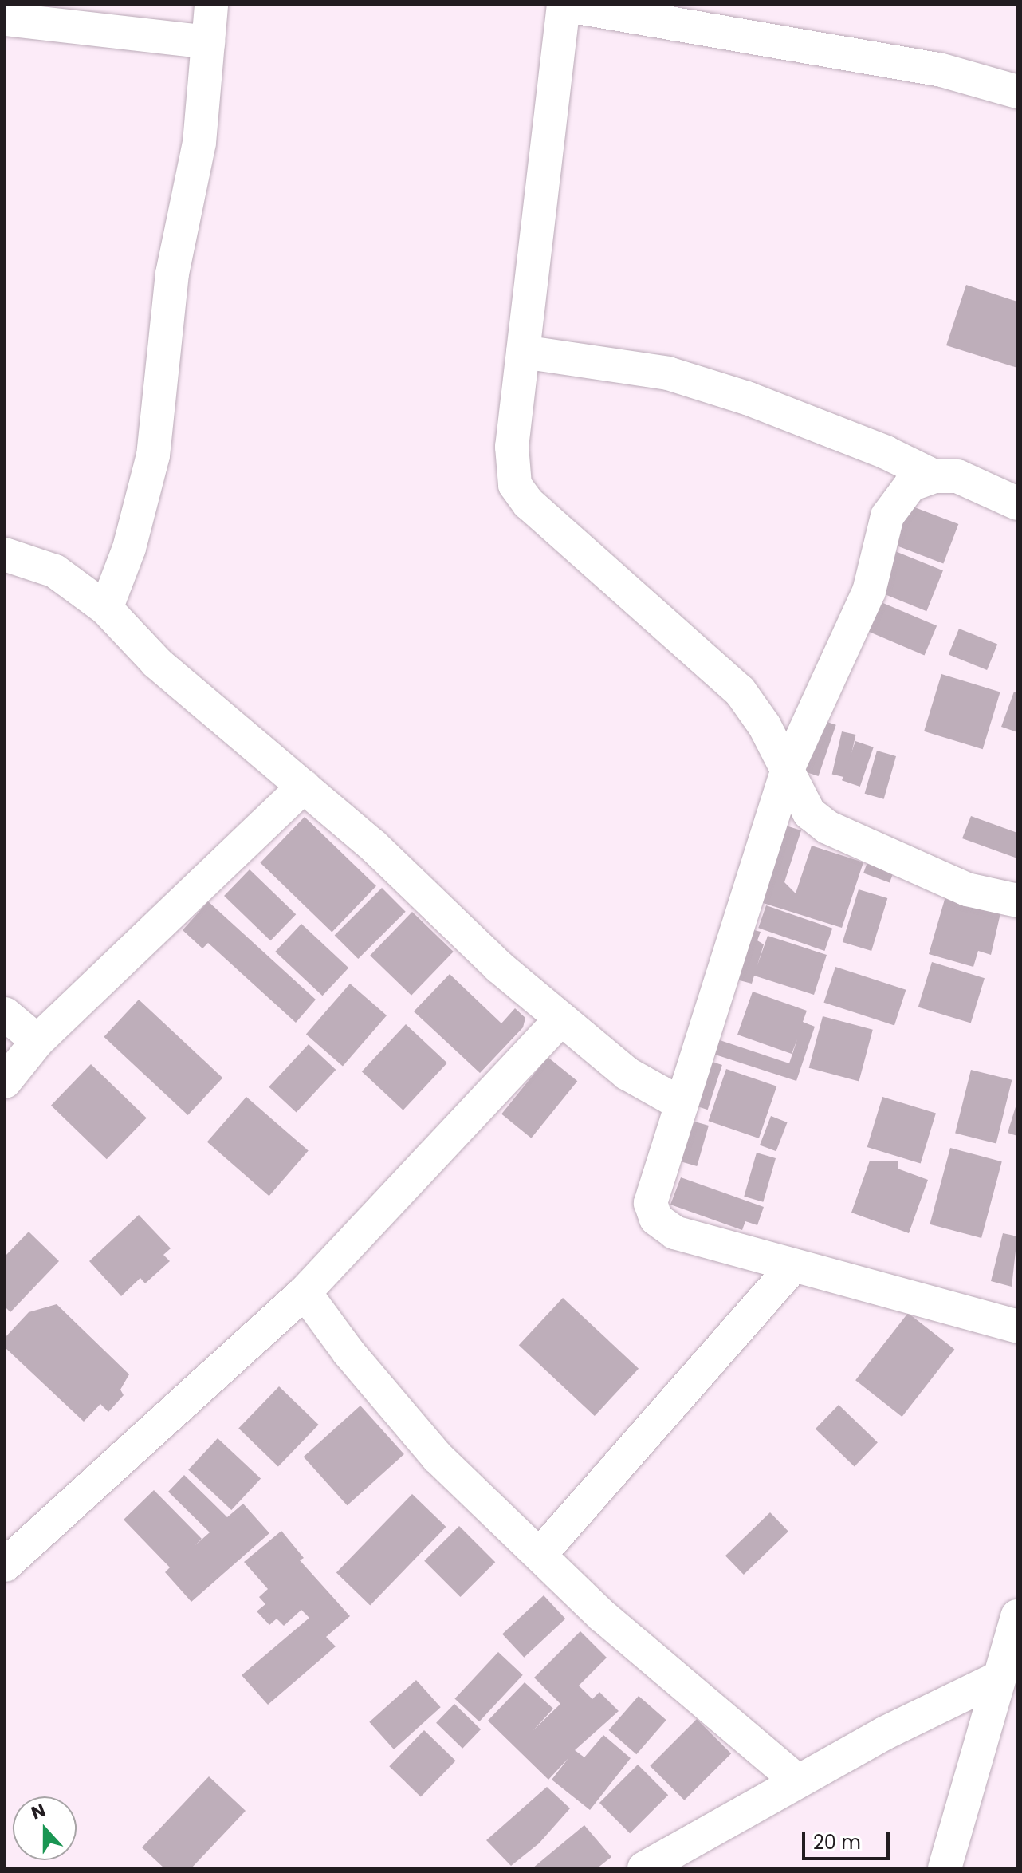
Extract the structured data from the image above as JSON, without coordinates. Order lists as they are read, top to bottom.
{
  "scale_bar": "20 m",
  "north": "top"
}
